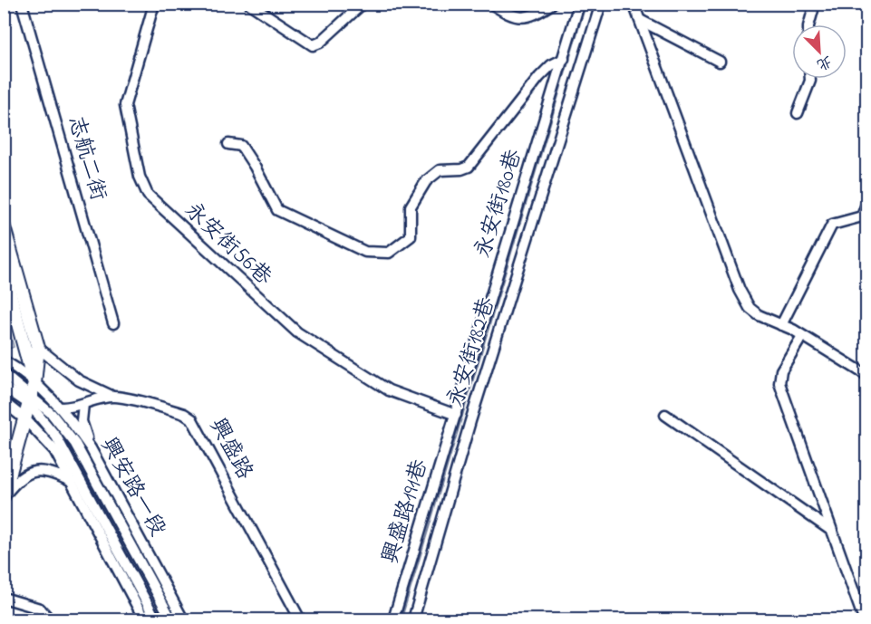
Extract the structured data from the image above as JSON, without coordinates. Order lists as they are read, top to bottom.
{
  "streets": {
    "street": [
      "志航二街",
      "永安街180巷",
      "永安街56巷",
      "永安街182巷",
      "興盛路",
      "興安路一段",
      "興盛路191巷"
    ]
  },
  "crossings": [
    ["永安街180巷", "永安街56巷"],
    ["永安街180巷", "興盛路191巷"],
    ["永安街56巷", "興盛路191巷"],
    ["興盛路", "興安路一段"]
  ],
  "north": "bottom right"
}
